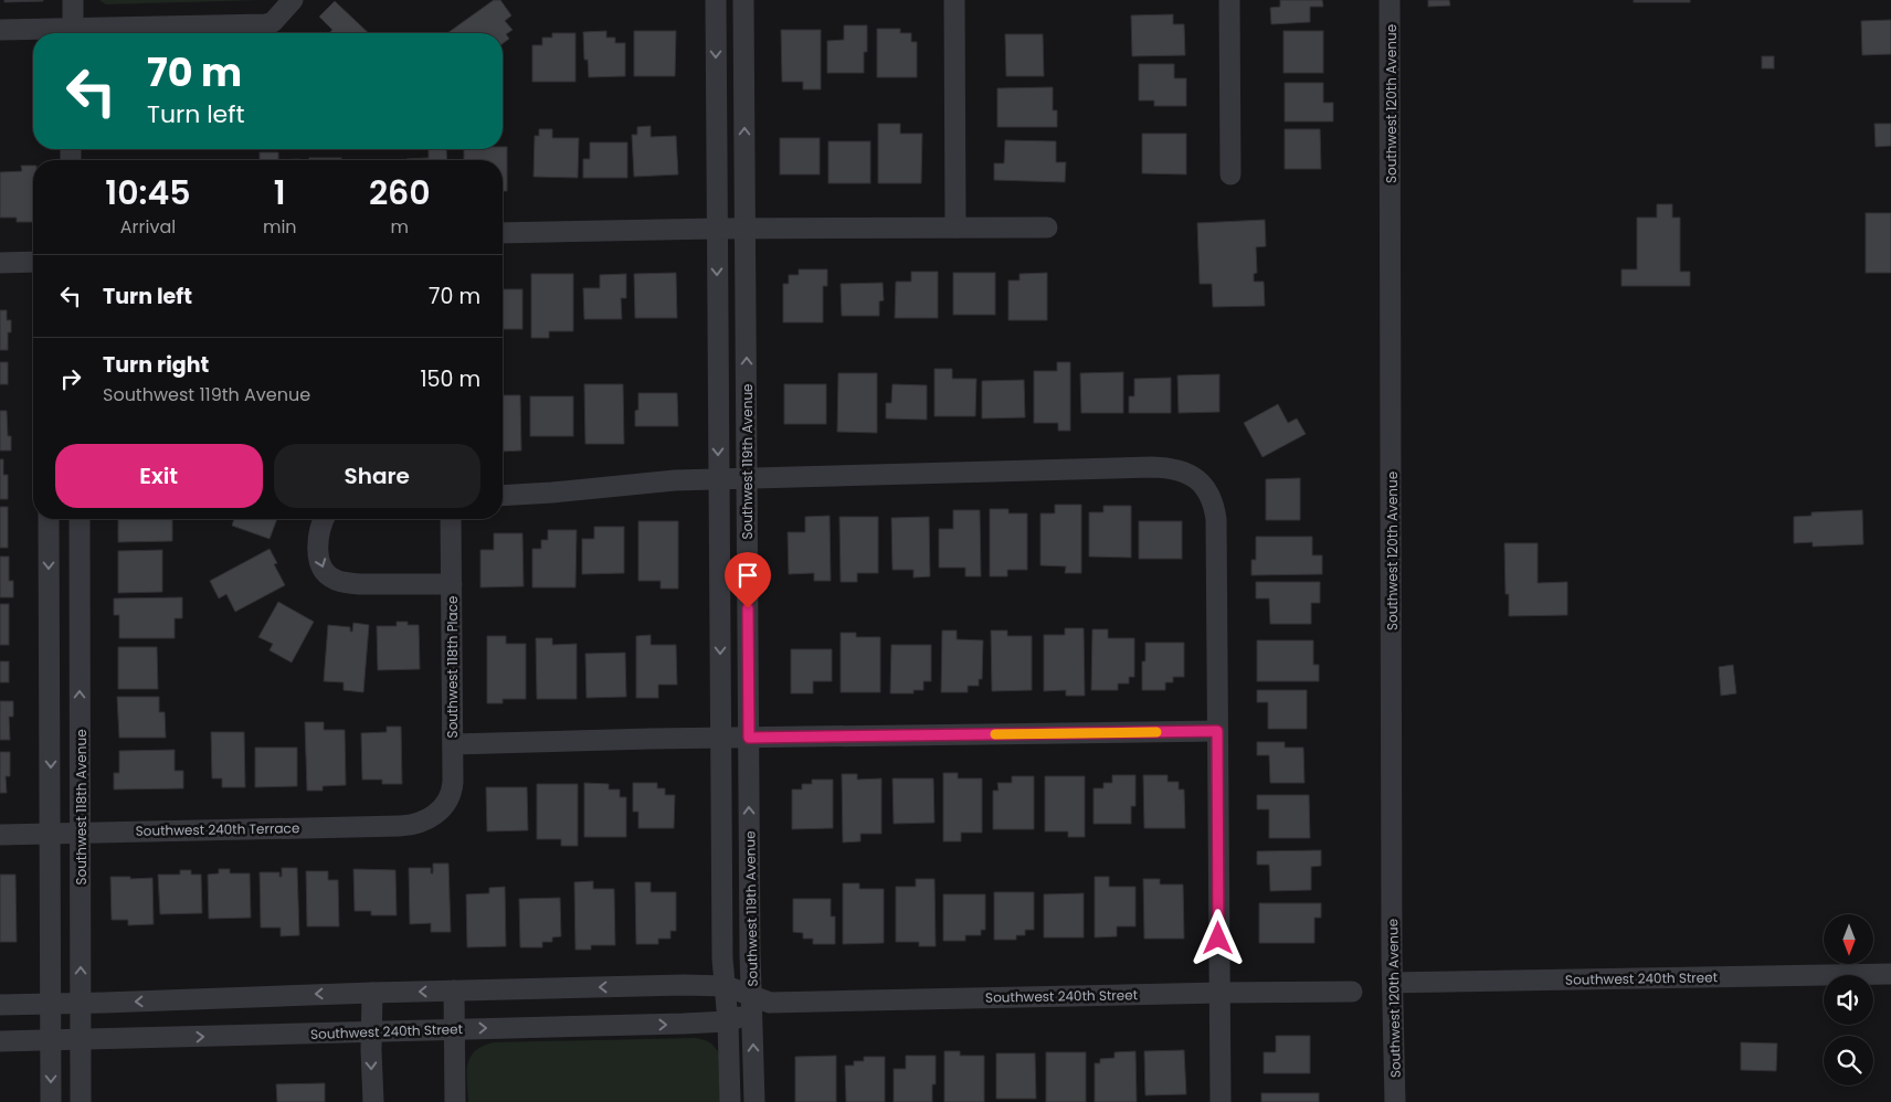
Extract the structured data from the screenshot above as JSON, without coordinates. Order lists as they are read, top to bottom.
{
  "streets": {
    "street": [
      "Southwest 120th Avenue",
      "Southwest 119th Avenue",
      "Southwest 118th Place",
      "Southwest 118th Avenue",
      "Southwest 240th Terrace",
      "Southwest 240th Street"
    ]
  },
  "crossings": [
    ["Southwest 120th Avenue", "Southwest 240th Street"],
    ["Southwest 119th Avenue", "Southwest 240th Street"],
    ["Southwest 118th Place", "Southwest 240th Terrace"],
    ["Southwest 118th Avenue", "Southwest 240th Terrace"],
    ["Southwest 118th Avenue", "Southwest 240th Street"]
  ],
  "north": "bottom",
  "page": {
    "turn": ["70 m", "Turn left"],
    "eta": [
      "10:45",
      "Arrival",
      "1",
      "min",
      "260",
      "m"
    ],
    "list": [
      {
        "name": "Turn left",
        "value": "70 m"
      },
      {
        "name": "Turn right",
        "note": "Southwest 119th Avenue",
        "value": "150 m"
      }
    ],
    "buttons": ["Exit", "Share"]
  }
}
